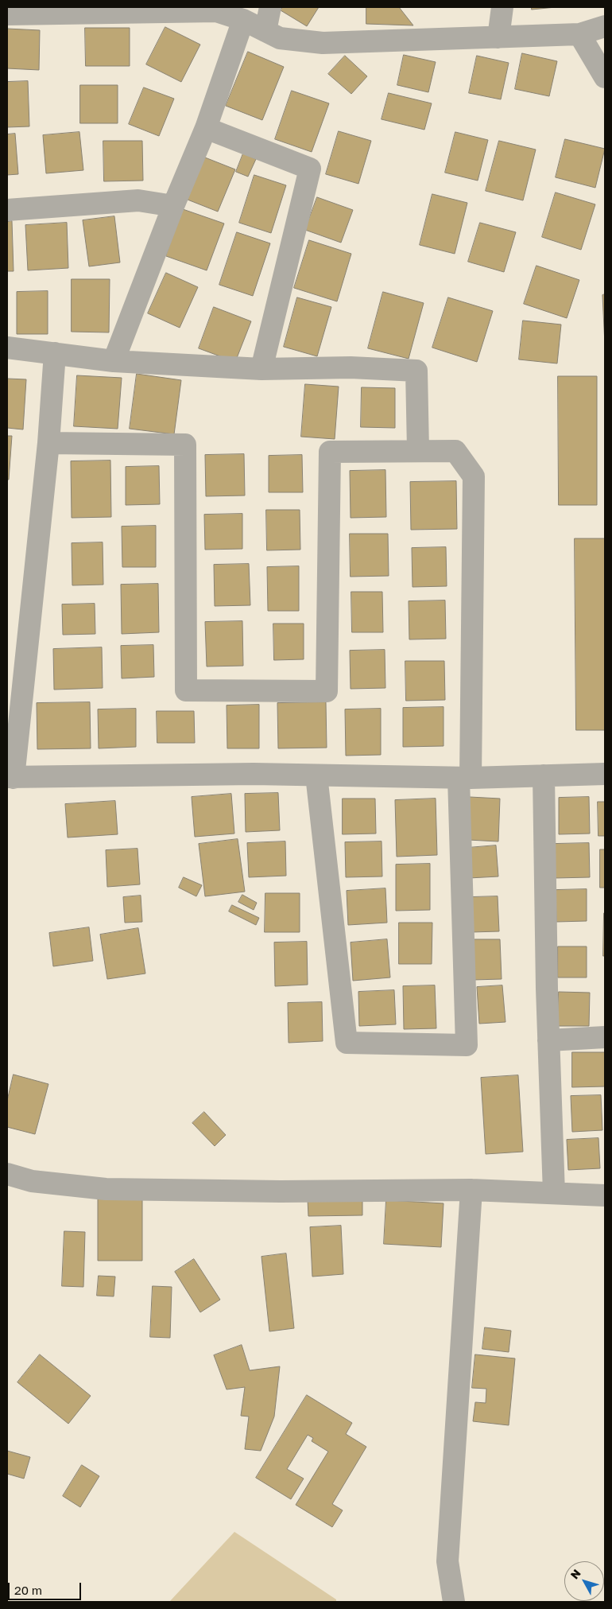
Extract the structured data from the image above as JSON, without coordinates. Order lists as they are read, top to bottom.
{
  "scale_bar": "20 m",
  "north": "top left"
}
